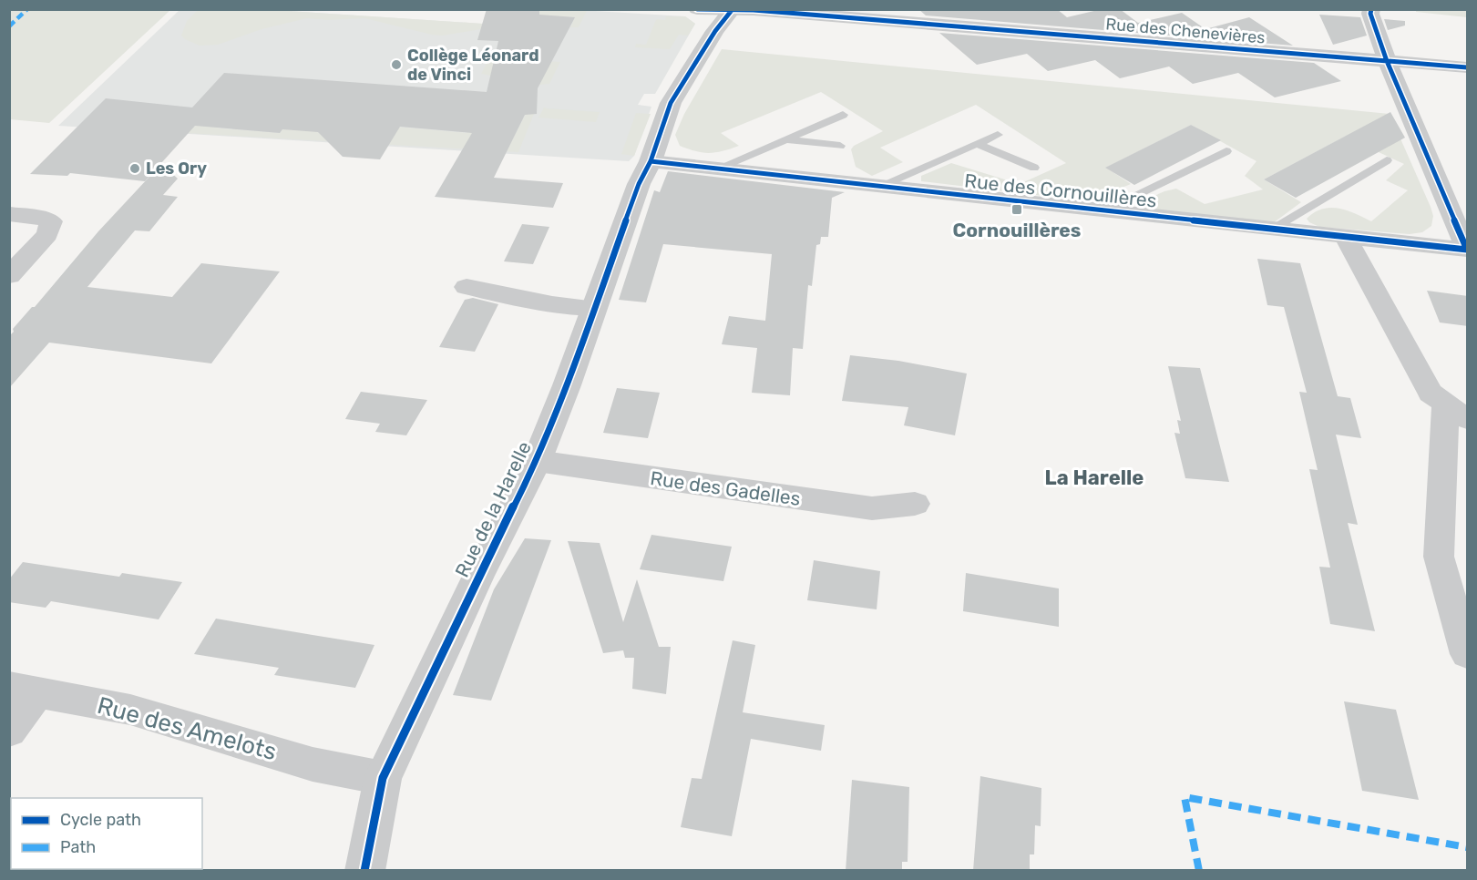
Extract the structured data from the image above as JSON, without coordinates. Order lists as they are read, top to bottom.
{
  "streets": {
    "street": [
      "Rue des Chenevières",
      "Rue des Cornouillères",
      "Rue des Gadelles",
      "Rue de la Harelle",
      "Rue des Amelots"
    ]
  },
  "crossings": [
    ["Rue des Chenevières", "Rue des Cornouillères"],
    ["Rue des Chenevières", "Rue de la Harelle"],
    ["Rue des Cornouillères", "Rue de la Harelle"],
    ["Rue des Gadelles", "Rue de la Harelle"],
    ["Rue de la Harelle", "Rue des Amelots"]
  ],
  "districts": ["La Harelle"],
  "places": {
    "other": ["Collège Léonard de Vinci", "Les Ory"],
    "transit": ["Cornouillères"]
  },
  "legend": ["Cycle path", "Path"]
}
